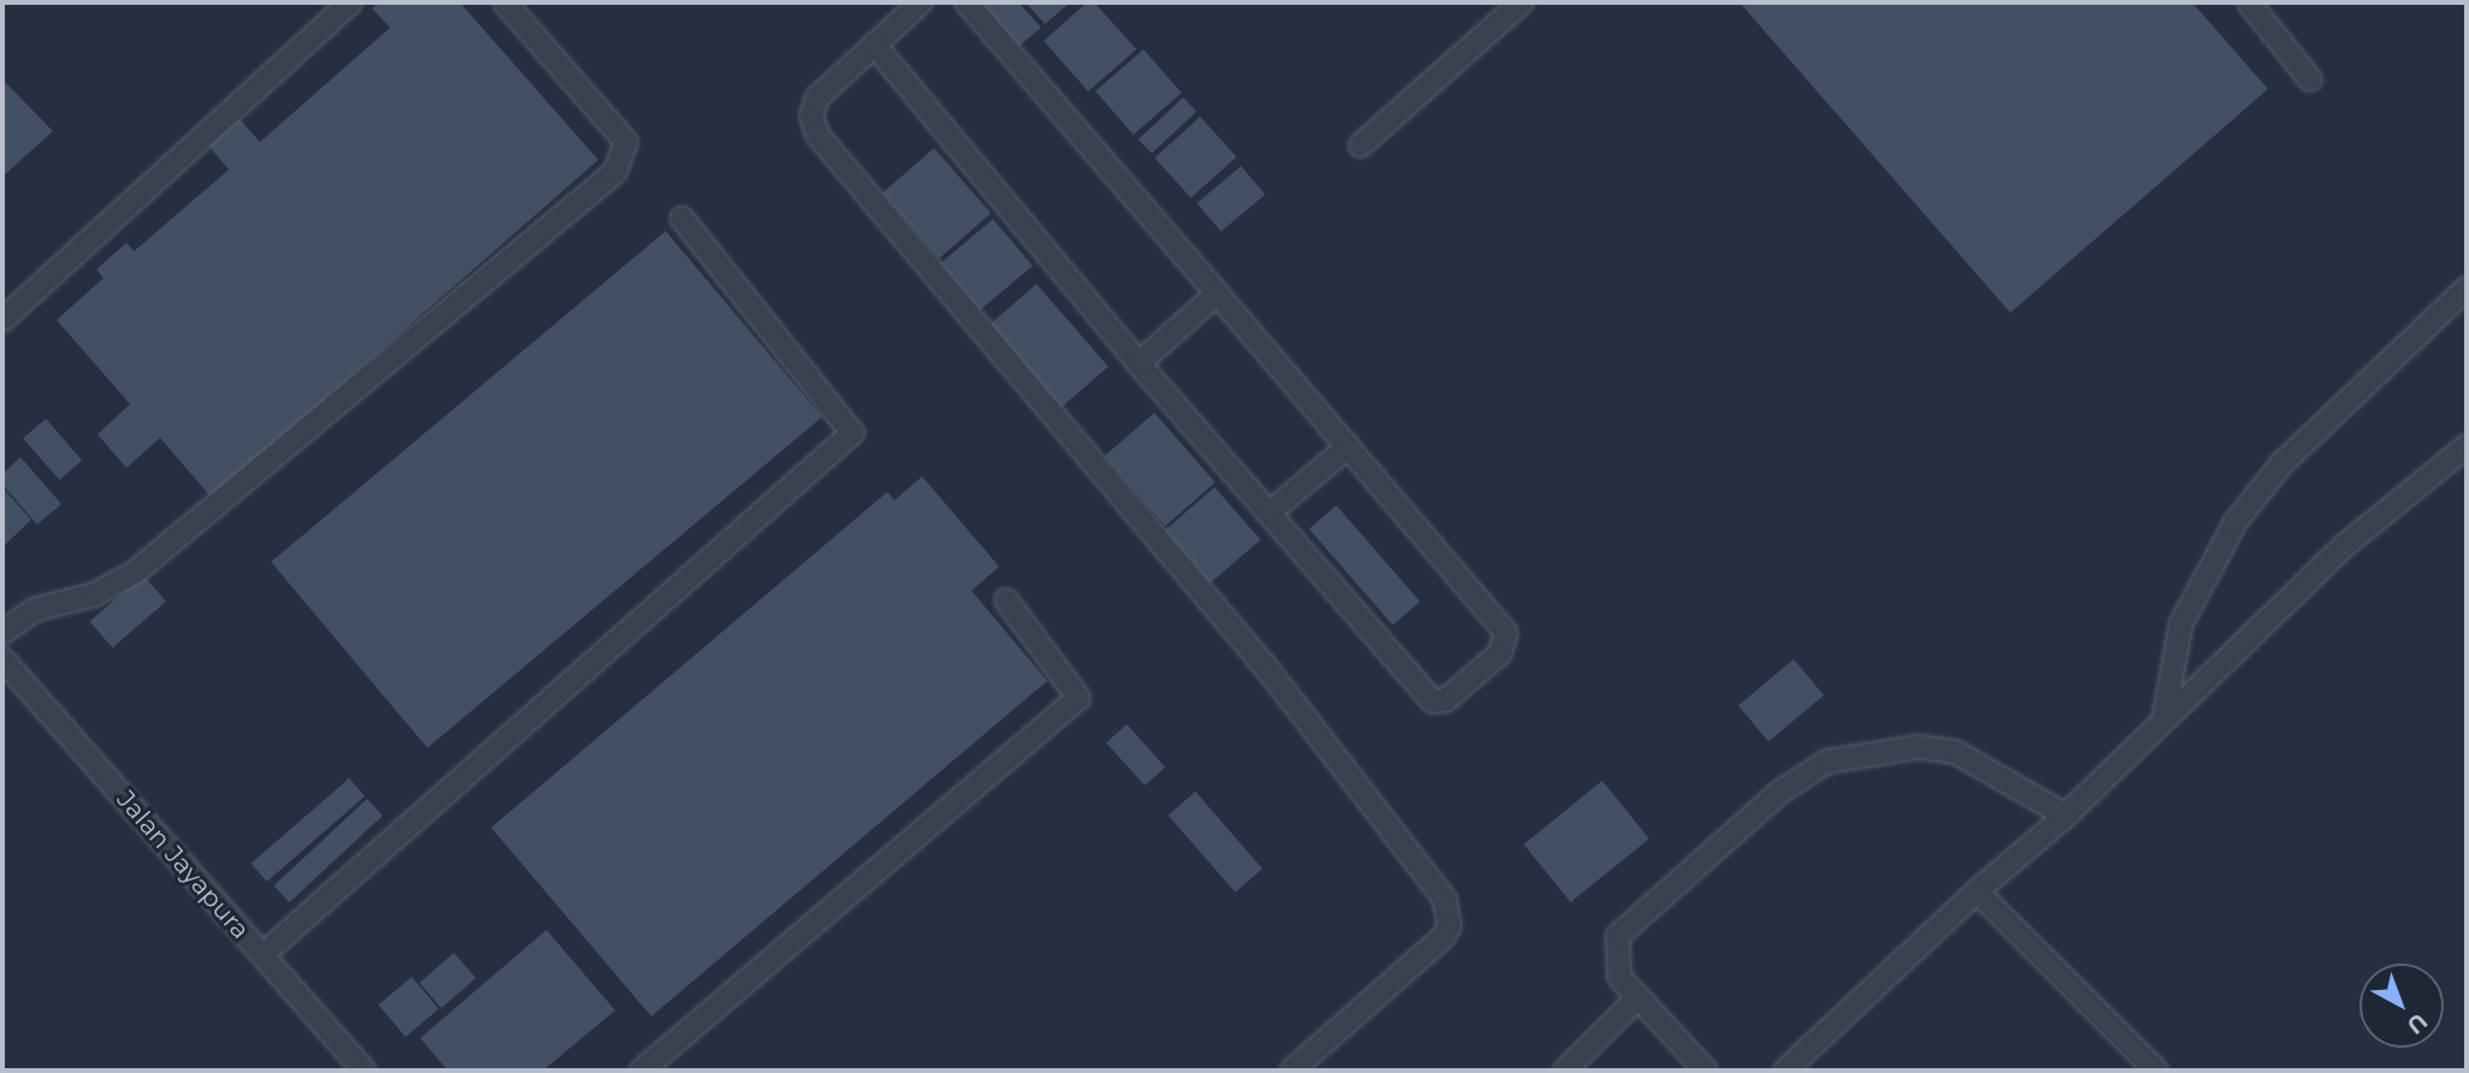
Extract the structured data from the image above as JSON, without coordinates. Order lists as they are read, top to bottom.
{
  "streets": {
    "lane": ["Jalan Jayapura"]
  },
  "north": "bottom right"
}
